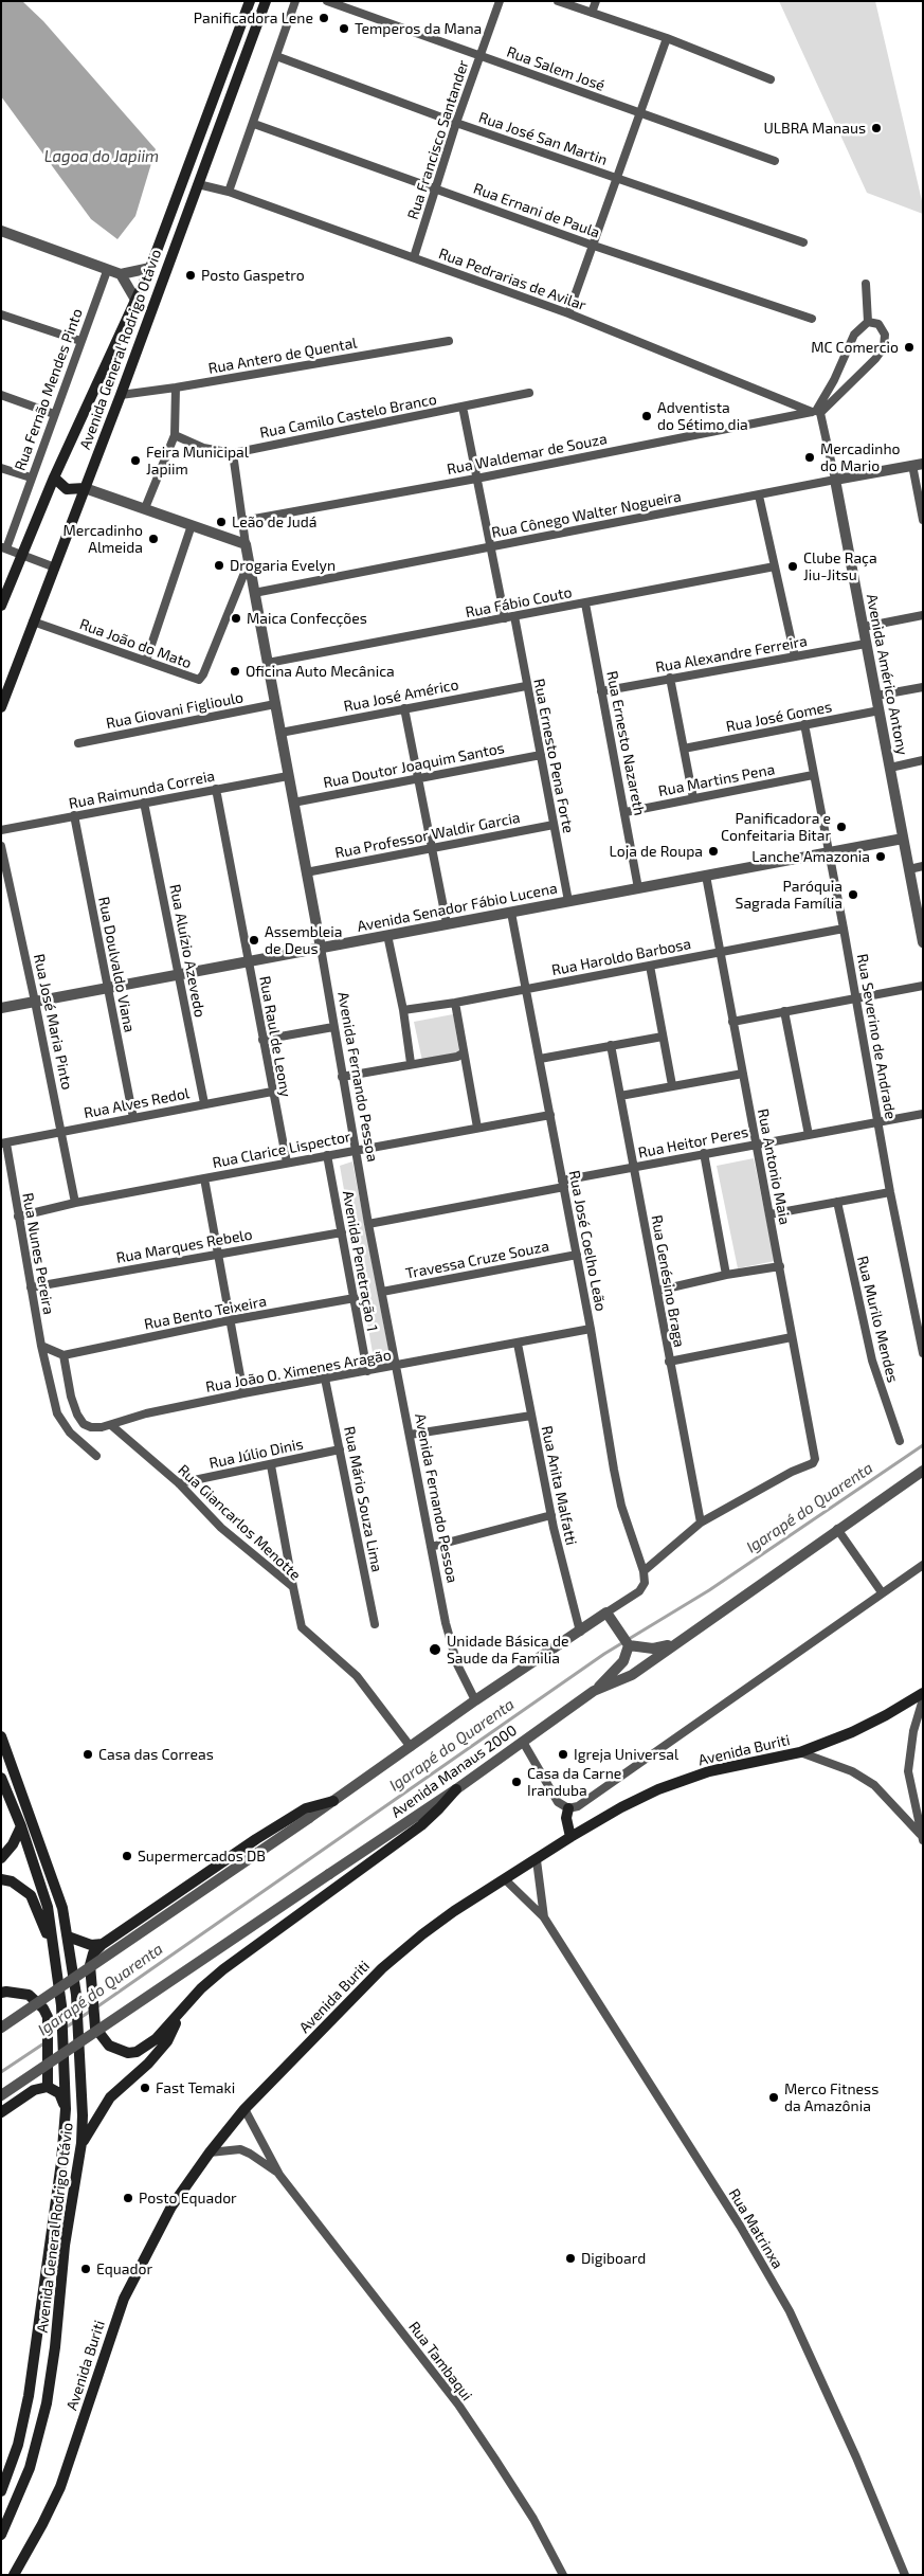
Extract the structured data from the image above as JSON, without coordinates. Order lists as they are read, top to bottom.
{
  "streets": {
    "main road": ["Avenida General Rodrigo Otávio", "Avenida Buriti"],
    "street": [
      "Rua Salem José",
      "Rua José San Martin",
      "Rua Francisco Santander",
      "Rua Ernani de Paula",
      "Rua Pedrarias de Avilar",
      "Rua Antero de Quental",
      "Rua Fernão Mendes Pinto",
      "Rua Camilo Castelo Branco",
      "Rua Waldemar de Souza",
      "Rua Cônego Walter Nogueira",
      "Rua Fábio Couto",
      "Rua João do Mato",
      "Rua Alexandre Ferreira",
      "Avenida Américo Antony",
      "Rua José Américo",
      "Rua Giovani Figlioulo",
      "Rua José Gomes",
      "Rua Ernesto Nazareth",
      "Rua Ernesto Pena Forte",
      "Rua Doutor Joaquim Santos",
      "Rua Martins Pena",
      "Rua Raimunda Correia",
      "Rua Professor Waldir Garcia",
      "Avenida Senador Fábio Lucena",
      "Rua Aluízio Azevedo",
      "Rua Haroldo Barbosa",
      "Rua Doulvaldo Viana",
      "Rua José Maria Pinto",
      "Rua Raul de Leony",
      "Rua Severino de Andrade",
      "Avenida Fernando Pessoa",
      "Rua Alves Redol",
      "Rua Heitor Peres",
      "Rua Clarice Lispector",
      "Rua Antonio Maia",
      "Rua José Coelho Leão",
      "Rua Marques Rebelo",
      "Rua Nunes Pereira",
      "Travessa Cruze Souza",
      "Avenida Penetração 1",
      "Rua Genésino Braga",
      "Rua Bento Teixeira",
      "Rua Murilo Mendes",
      "Rua João O. Ximenes Aragão",
      "Rua Júlio Dinis",
      "Rua Anita Malfatti",
      "Rua Mário Souza Lima",
      "Rua Giancarlos Menotte",
      "Avenida Manaus 2000",
      "Rua Matrinxa",
      "Rua Tambaqui"
    ]
  },
  "crossings": [
    ["Rua Salem José", "Rua Francisco Santander"],
    ["Rua José San Martin", "Rua Francisco Santander"],
    ["Rua Francisco Santander", "Rua Ernani de Paula"],
    ["Rua Francisco Santander", "Rua Pedrarias de Avilar"],
    ["Rua Pedrarias de Avilar", "Avenida General Rodrigo Otávio"],
    ["Rua Pedrarias de Avilar", "Rua Waldemar de Souza"],
    ["Rua Pedrarias de Avilar", "Avenida Américo Antony"],
    ["Avenida General Rodrigo Otávio", "Rua Antero de Quental"],
    ["Avenida General Rodrigo Otávio", "Rua João do Mato"],
    ["Rua Camilo Castelo Branco", "Avenida Fernando Pessoa"],
    ["Rua Waldemar de Souza", "Avenida Américo Antony"],
    ["Rua Waldemar de Souza", "Avenida Fernando Pessoa"],
    ["Rua Cônego Walter Nogueira", "Avenida Américo Antony"],
    ["Rua Cônego Walter Nogueira", "Avenida Fernando Pessoa"],
    ["Rua Fábio Couto", "Rua Ernesto Nazareth"],
    ["Rua Fábio Couto", "Rua Ernesto Pena Forte"],
    ["Rua Fábio Couto", "Avenida Fernando Pessoa"],
    ["Rua João do Mato", "Avenida Fernando Pessoa"],
    ["Rua Alexandre Ferreira", "Avenida Américo Antony"],
    ["Rua Alexandre Ferreira", "Rua Ernesto Nazareth"],
    ["Avenida Américo Antony", "Rua José Gomes"],
    ["Avenida Américo Antony", "Avenida Senador Fábio Lucena"],
    ["Rua José Américo", "Rua Ernesto Pena Forte"],
    ["Rua José Américo", "Avenida Fernando Pessoa"],
    ["Rua Giovani Figlioulo", "Avenida Fernando Pessoa"],
    ["Rua José Gomes", "Rua Severino de Andrade"],
    ["Rua Ernesto Nazareth", "Rua Martins Pena"],
    ["Rua Ernesto Nazareth", "Avenida Senador Fábio Lucena"],
    ["Rua Ernesto Pena Forte", "Rua Doutor Joaquim Santos"],
    ["Rua Ernesto Pena Forte", "Rua Professor Waldir Garcia"],
    ["Rua Ernesto Pena Forte", "Avenida Senador Fábio Lucena"],
    ["Rua Doutor Joaquim Santos", "Avenida Fernando Pessoa"],
    ["Rua Martins Pena", "Rua Severino de Andrade"],
    ["Rua Raimunda Correia", "Rua Aluízio Azevedo"],
    ["Rua Raimunda Correia", "Rua Doulvaldo Viana"],
    ["Rua Raimunda Correia", "Rua Raul de Leony"],
    ["Rua Raimunda Correia", "Avenida Fernando Pessoa"],
    ["Rua Professor Waldir Garcia", "Avenida Fernando Pessoa"],
    ["Avenida Senador Fábio Lucena", "Rua Aluízio Azevedo"],
    ["Avenida Senador Fábio Lucena", "Rua Doulvaldo Viana"],
    ["Avenida Senador Fábio Lucena", "Rua José Maria Pinto"],
    ["Avenida Senador Fábio Lucena", "Rua Raul de Leony"],
    ["Avenida Senador Fábio Lucena", "Rua Severino de Andrade"],
    ["Avenida Senador Fábio Lucena", "Avenida Fernando Pessoa"],
    ["Avenida Senador Fábio Lucena", "Rua Antonio Maia"],
    ["Avenida Senador Fábio Lucena", "Rua José Coelho Leão"],
    ["Rua Aluízio Azevedo", "Rua Alves Redol"],
    ["Rua Haroldo Barbosa", "Rua Severino de Andrade"],
    ["Rua Haroldo Barbosa", "Rua Antonio Maia"],
    ["Rua Haroldo Barbosa", "Rua José Coelho Leão"],
    ["Rua Doulvaldo Viana", "Rua Alves Redol"],
    ["Rua José Maria Pinto", "Rua Alves Redol"],
    ["Rua José Maria Pinto", "Rua Clarice Lispector"],
    ["Rua Raul de Leony", "Rua Alves Redol"],
    ["Rua Raul de Leony", "Rua Clarice Lispector"],
    ["Rua Severino de Andrade", "Rua Heitor Peres"],
    ["Avenida Fernando Pessoa", "Rua Heitor Peres"],
    ["Avenida Fernando Pessoa", "Rua Clarice Lispector"],
    ["Avenida Fernando Pessoa", "Travessa Cruze Souza"],
    ["Avenida Fernando Pessoa", "Rua João O. Ximenes Aragão"],
    ["Rua Alves Redol", "Rua Nunes Pereira"],
    ["Rua Heitor Peres", "Rua Antonio Maia"],
    ["Rua Heitor Peres", "Rua José Coelho Leão"],
    ["Rua Heitor Peres", "Rua Genésino Braga"],
    ["Rua Clarice Lispector", "Rua José Coelho Leão"],
    ["Rua Clarice Lispector", "Rua Nunes Pereira"],
    ["Rua Clarice Lispector", "Avenida Penetração 1"],
    ["Rua Antonio Maia", "Rua Genésino Braga"],
    ["Rua José Coelho Leão", "Travessa Cruze Souza"],
    ["Rua José Coelho Leão", "Rua João O. Ximenes Aragão"],
    ["Rua Marques Rebelo", "Rua Nunes Pereira"],
    ["Rua Marques Rebelo", "Avenida Penetração 1"],
    ["Avenida Penetração 1", "Rua Bento Teixeira"],
    ["Avenida Penetração 1", "Rua João O. Ximenes Aragão"],
    ["Rua Bento Teixeira", "Rua João O. Ximenes Aragão"],
    ["Rua João O. Ximenes Aragão", "Rua Anita Malfatti"],
    ["Rua João O. Ximenes Aragão", "Rua Mário Souza Lima"],
    ["Rua João O. Ximenes Aragão", "Rua Giancarlos Menotte"],
    ["Rua Júlio Dinis", "Rua Mário Souza Lima"],
    ["Rua Júlio Dinis", "Rua Giancarlos Menotte"],
    ["Avenida Buriti", "Rua Matrinxa"],
    ["Avenida Buriti", "Rua Tambaqui"]
  ],
  "water": ["Lagoa do Japiim", "Igarapé do Quarenta"],
  "places": [
    "Panificadora Lene",
    "Temperos da Mana",
    "ULBRA Manaus",
    "Posto Gaspetro",
    "MC Comercio",
    "Adventista do Sétimo dia",
    "Mercadinho do Mario",
    "Feira Municipal Japiim",
    "Leão de Judá",
    "Mercadinho Almeida",
    "Drogaria Evelyn",
    "Clube Raça Jiu-Jitsu",
    "Maica Confecções",
    "Oficina Auto Mecânica",
    "Panificadora e Confeitaria Bitar",
    "Loja de Roupa",
    "Lanche Amazonia",
    "Paróquia Sagrada Família",
    "Assembleia de Deus",
    "Unidade Básica de Saude da Familia",
    "Casa das Correas",
    "Igreja Universal",
    "Casa da Carne Iranduba",
    "Supermercados DB",
    "Fast Temaki",
    "Merco Fitness da Amazônia",
    "Posto Equador",
    "Digiboard",
    "Equador"
  ]
}
